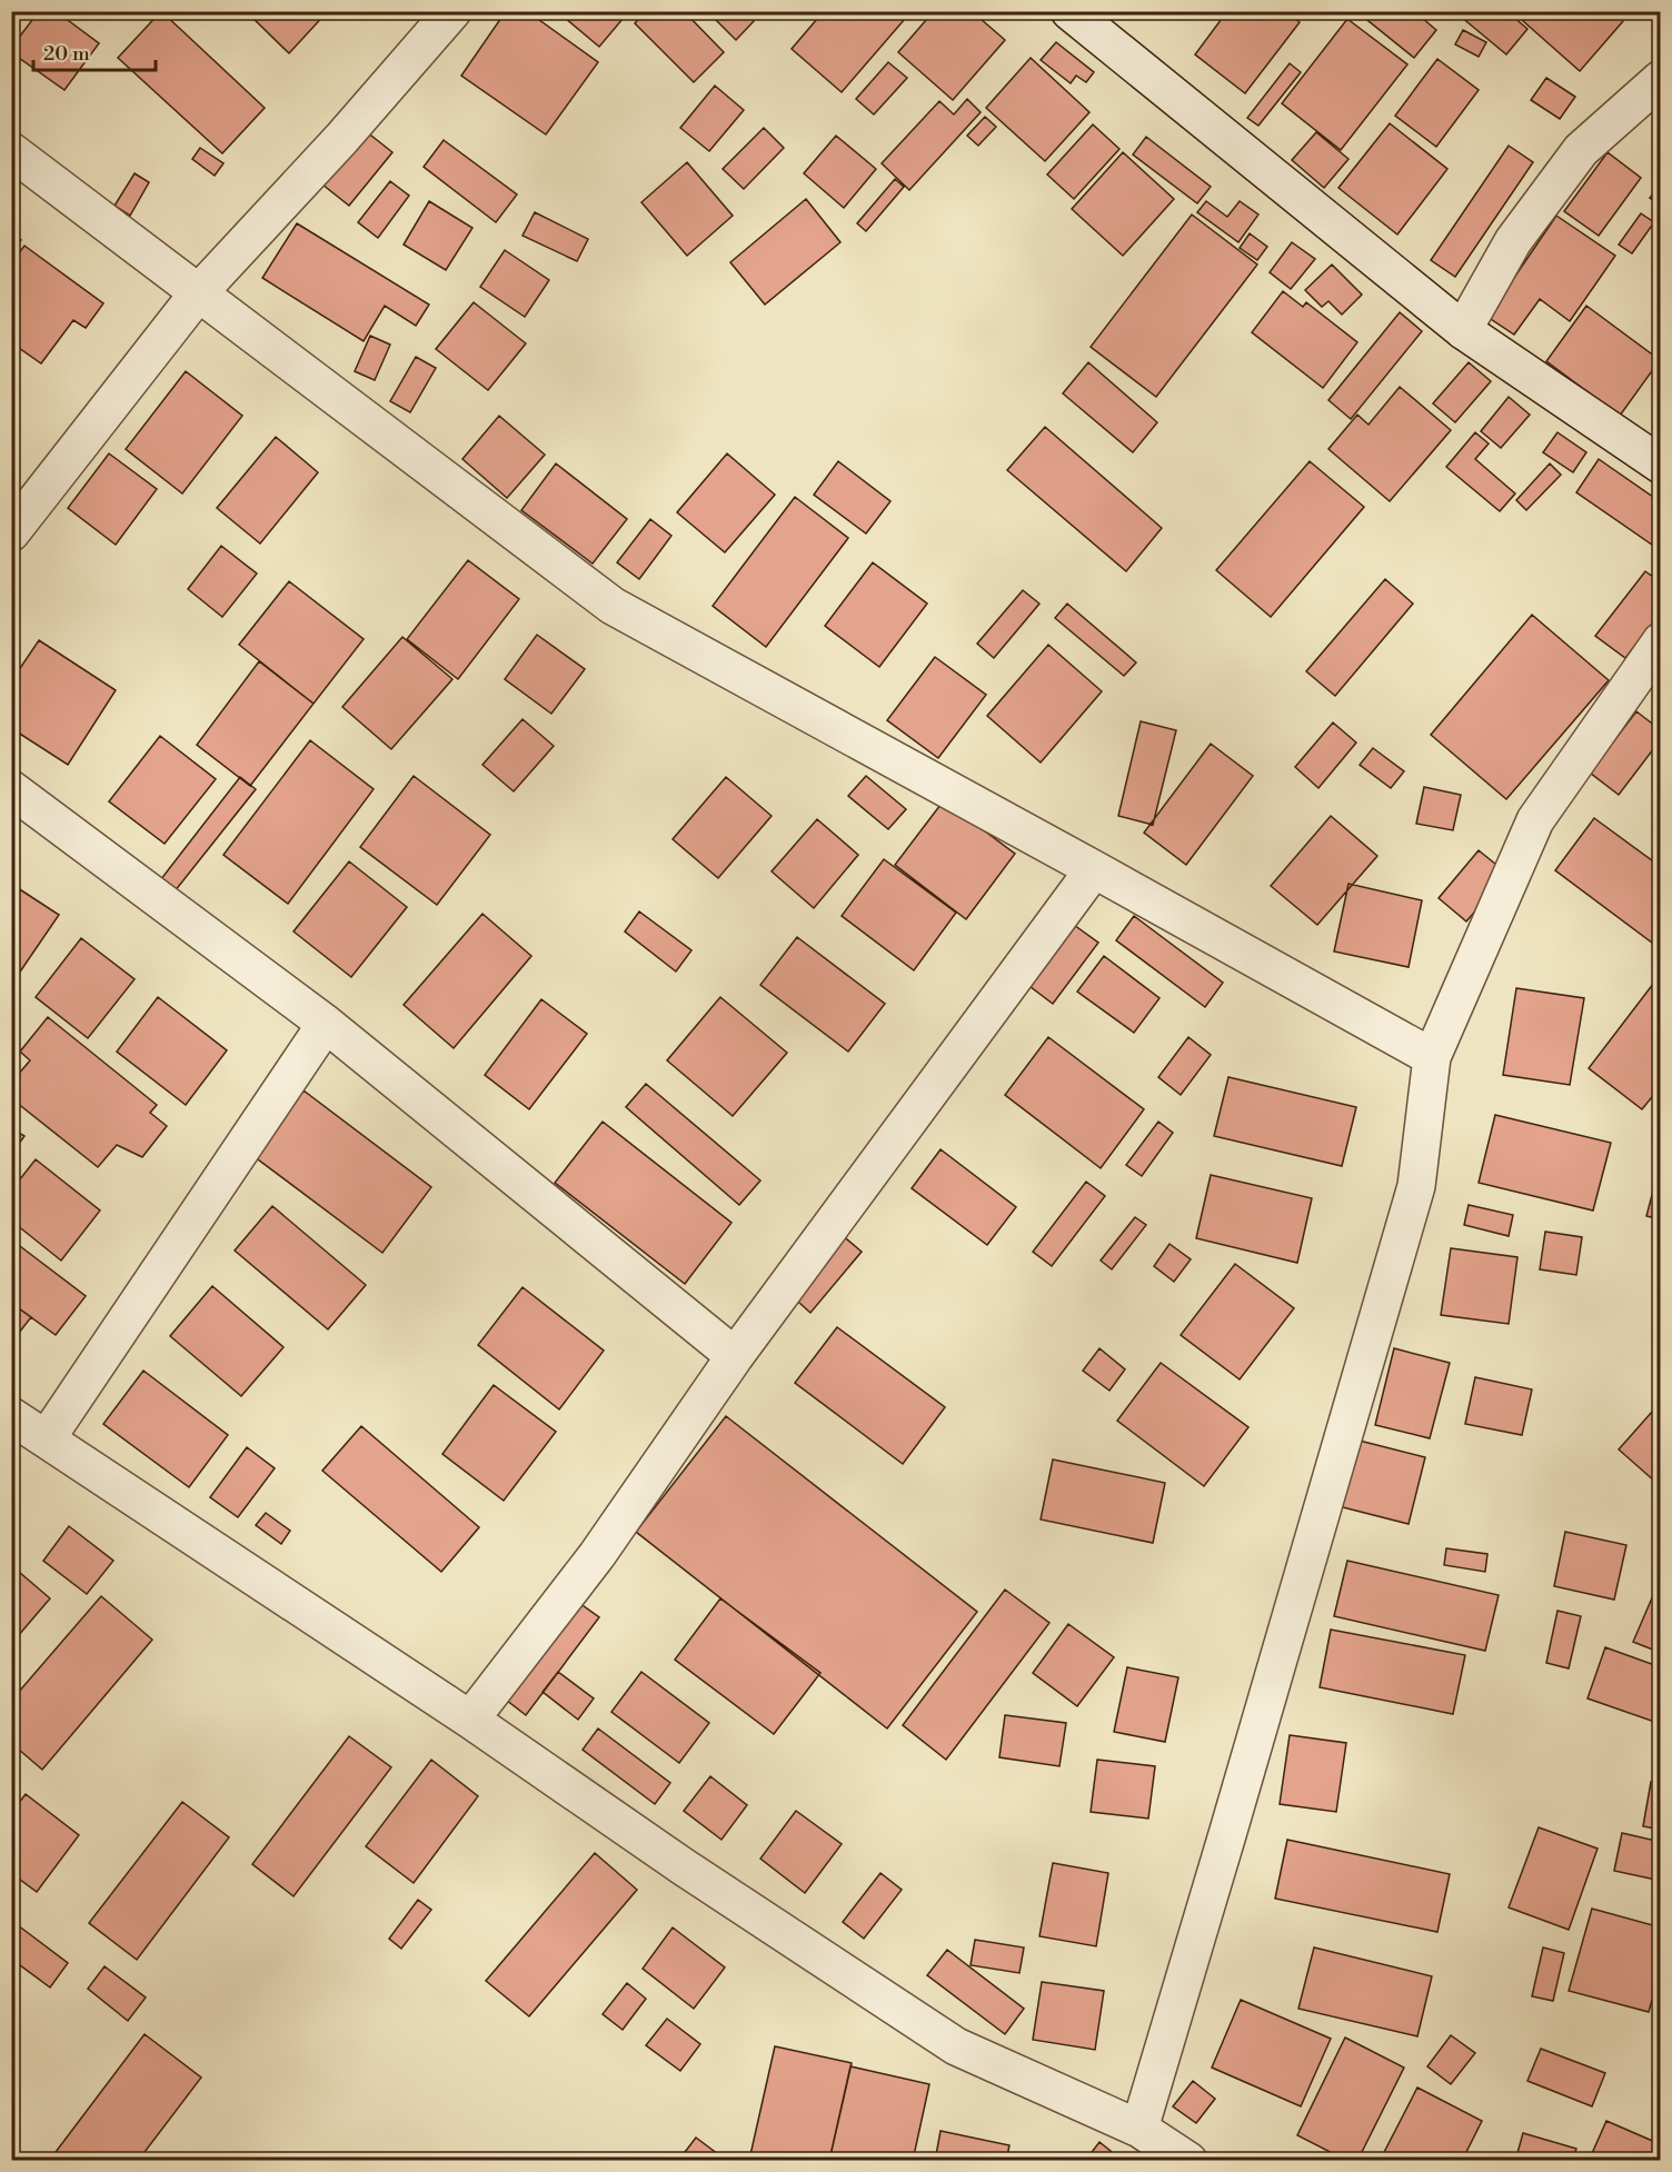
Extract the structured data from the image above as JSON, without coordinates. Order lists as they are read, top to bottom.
{
  "scale_bar": "20 m"
}
